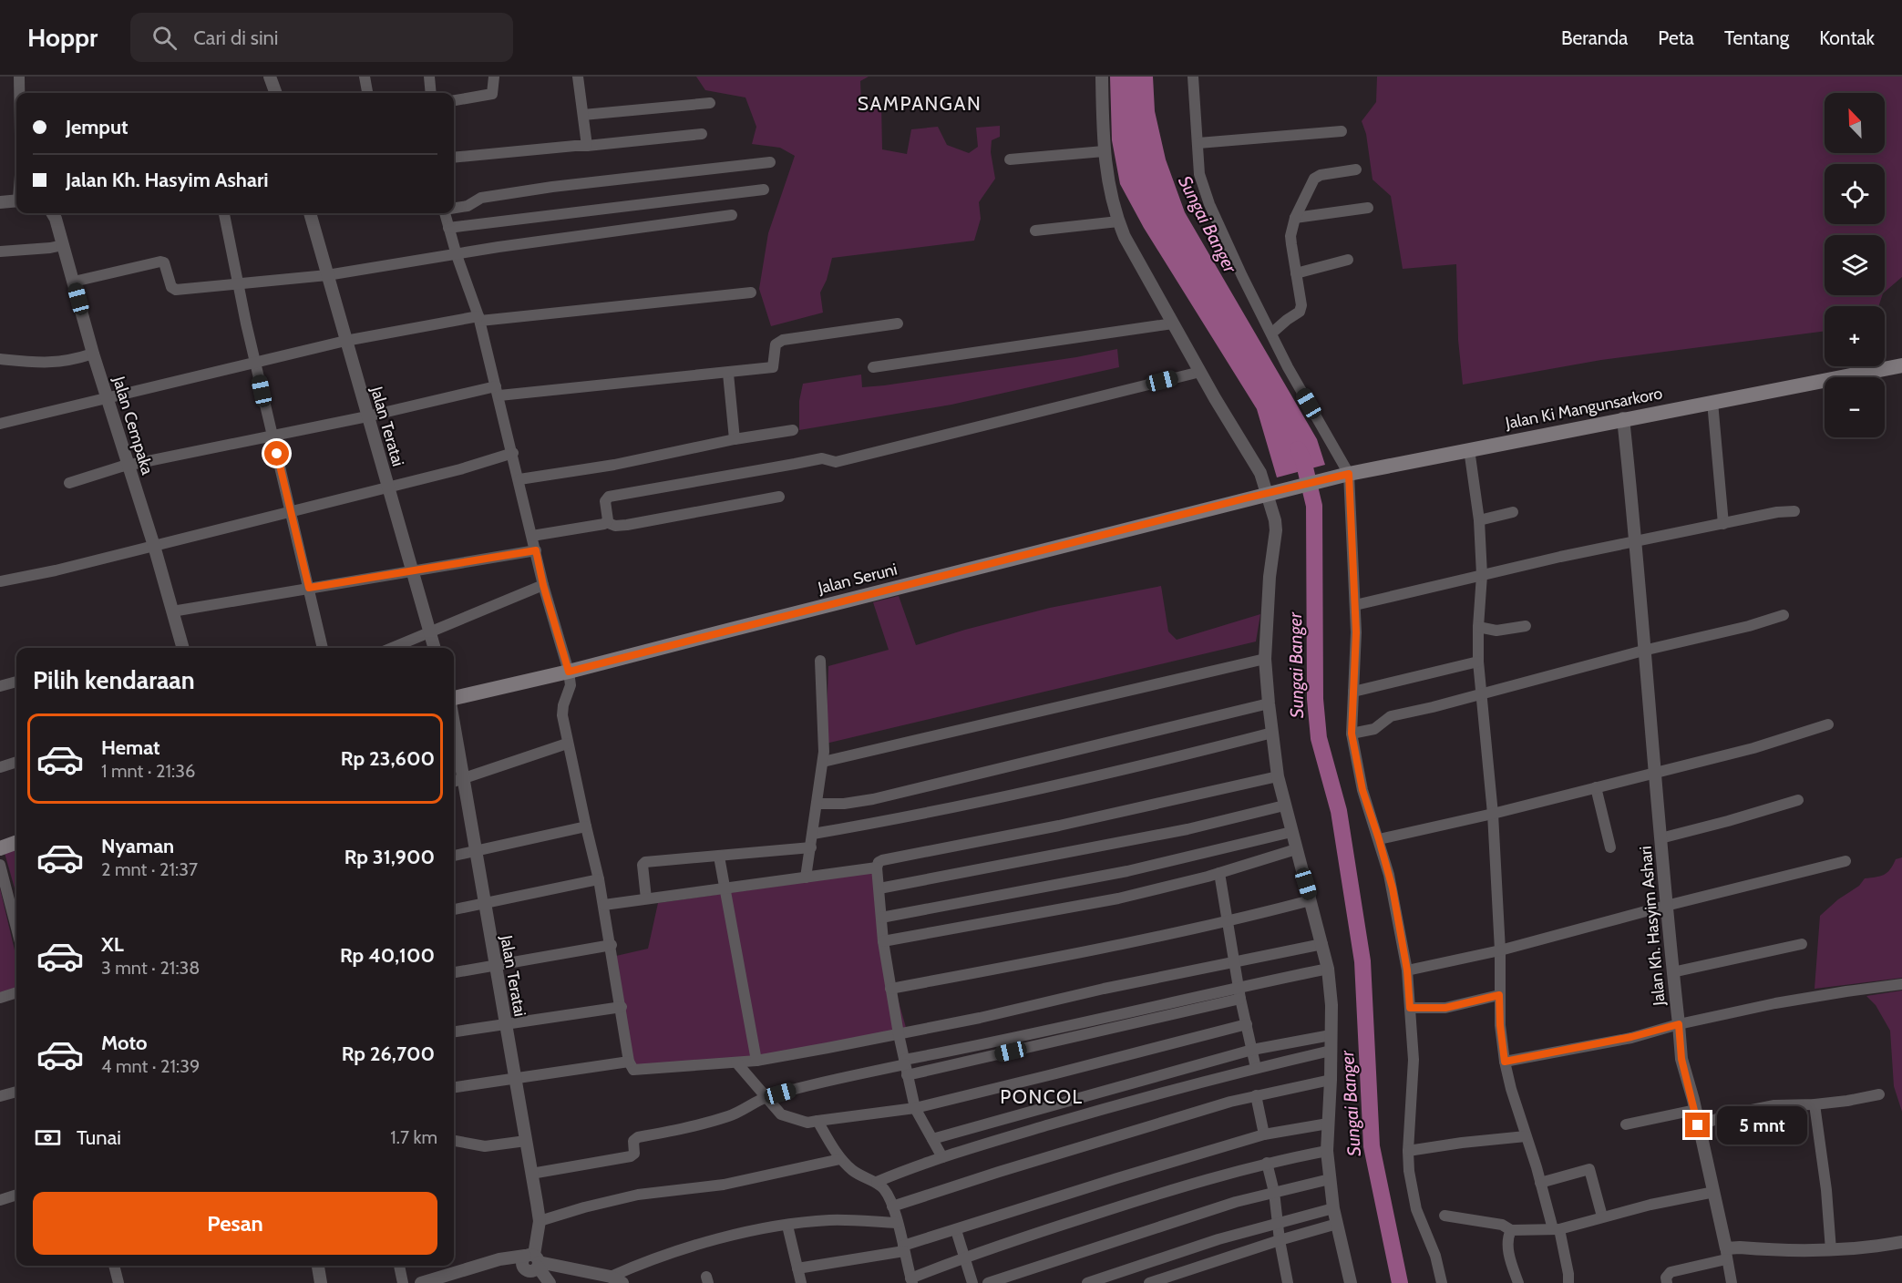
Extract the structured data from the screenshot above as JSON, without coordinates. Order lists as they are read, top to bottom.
{
  "streets": {
    "main road": ["Jalan Ki Mangunsarkoro", "Jalan Seruni"],
    "street": ["Jalan Cempaka", "Jalan Teratai", "Jalan Kh. Hasyim Ashari"]
  },
  "crossings": [
    ["Jalan Ki Mangunsarkoro", "Jalan Seruni"],
    ["Jalan Ki Mangunsarkoro", "Jalan Kh. Hasyim Ashari"]
  ],
  "districts": ["SAMPANGAN", "PONCOL"],
  "water": ["Sungai Banger"],
  "north": "top left",
  "page": {
    "header": "Hoppr",
    "search": "Cari di sini",
    "nav": [
      "Beranda",
      "Peta",
      "Tentang",
      "Kontak"
    ],
    "map_buttons": ["+", "−"],
    "banner": ["Jemput", "Jalan Kh. Hasyim Ashari"],
    "heading": "Pilih kendaraan",
    "list": [
      {
        "name": "Hemat",
        "note": "1 mnt · 21:36",
        "value": "Rp 23,600"
      },
      {
        "name": "Nyaman",
        "note": "2 mnt · 21:37",
        "value": "Rp 31,900"
      },
      {
        "name": "XL",
        "note": "3 mnt · 21:38",
        "value": "Rp 40,100"
      },
      {
        "name": "Moto",
        "note": "4 mnt · 21:39",
        "value": "Rp 26,700"
      }
    ],
    "bubble": "5 mnt",
    "pay": ["Tunai", "1.7 km"],
    "buttons": "Pesan"
  }
}
